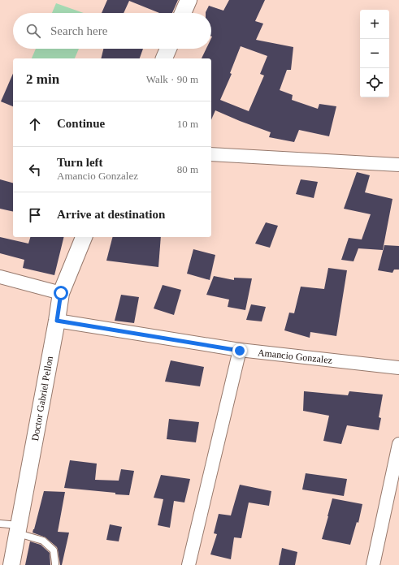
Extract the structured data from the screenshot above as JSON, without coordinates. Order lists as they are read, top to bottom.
{
  "streets": {
    "street": ["Amancio Gonzalez", "Doctor Gabriel Pellon"]
  },
  "crossings": [
    ["Amancio Gonzalez", "Doctor Gabriel Pellon"]
  ],
  "page": {
    "map_buttons": ["+", "−"],
    "search": "Search here",
    "heading": ["2 min", "Walk · 90 m"],
    "list": [
      ["Continue", "10 m"],
      ["Turn left", "Amancio Gonzalez", "80 m"],
      "Arrive at destination"
    ]
  }
}
